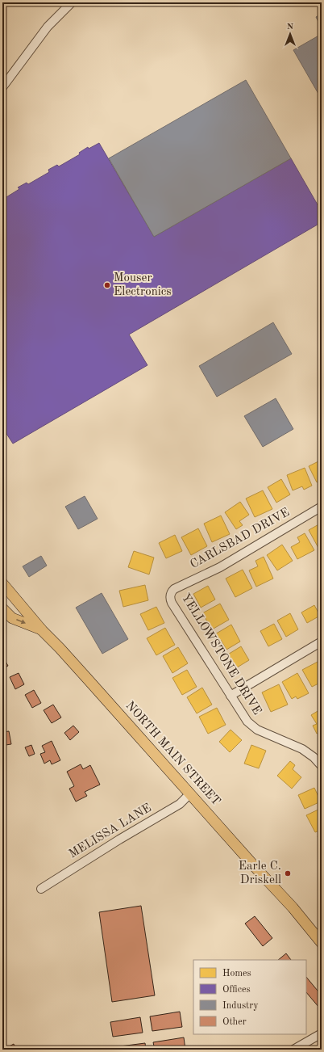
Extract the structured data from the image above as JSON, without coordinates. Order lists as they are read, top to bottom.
{
  "streets": {
    "main road": ["NORTH MAIN STREET"],
    "street": ["CARLSBAD DRIVE", "YELLOWSTONE DRIVE", "MELISSA LANE"]
  },
  "crossings": [
    ["CARLSBAD DRIVE", "YELLOWSTONE DRIVE"],
    ["NORTH MAIN STREET", "MELISSA LANE"]
  ],
  "places": ["Mouser Electronics", "Earle C. Driskell"],
  "legend": [
    "Homes",
    "Offices",
    "Industry",
    "Other"
  ],
  "north": "top"
}
